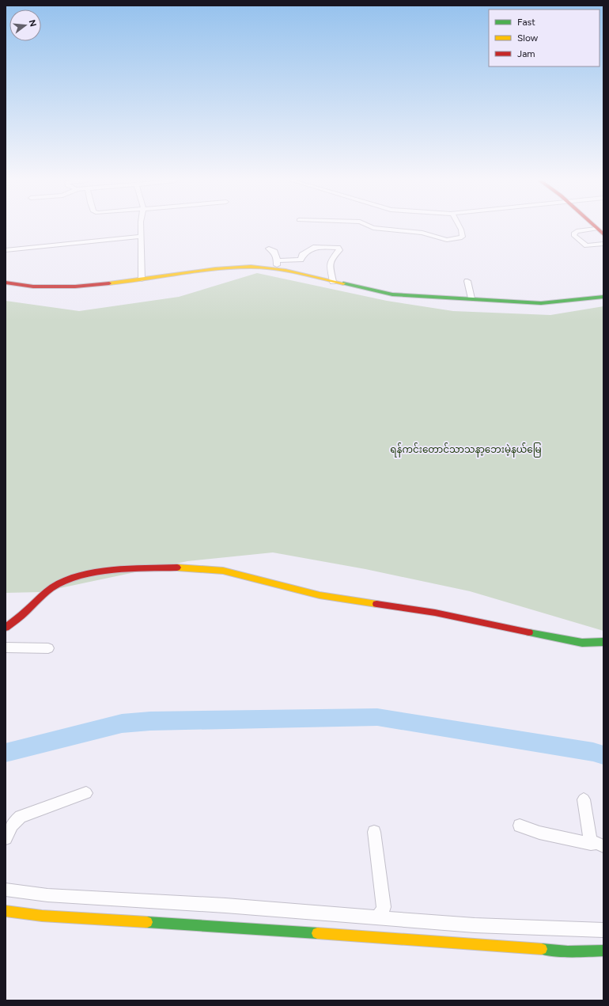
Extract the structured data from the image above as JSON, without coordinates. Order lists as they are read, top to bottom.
{
  "parks": ["ရန်ကင်းတောင်သာသနာ့ဘေးမဲ့နယ်မြေ"],
  "legend": ["Fast", "Slow", "Jam"],
  "north": "right"
}
